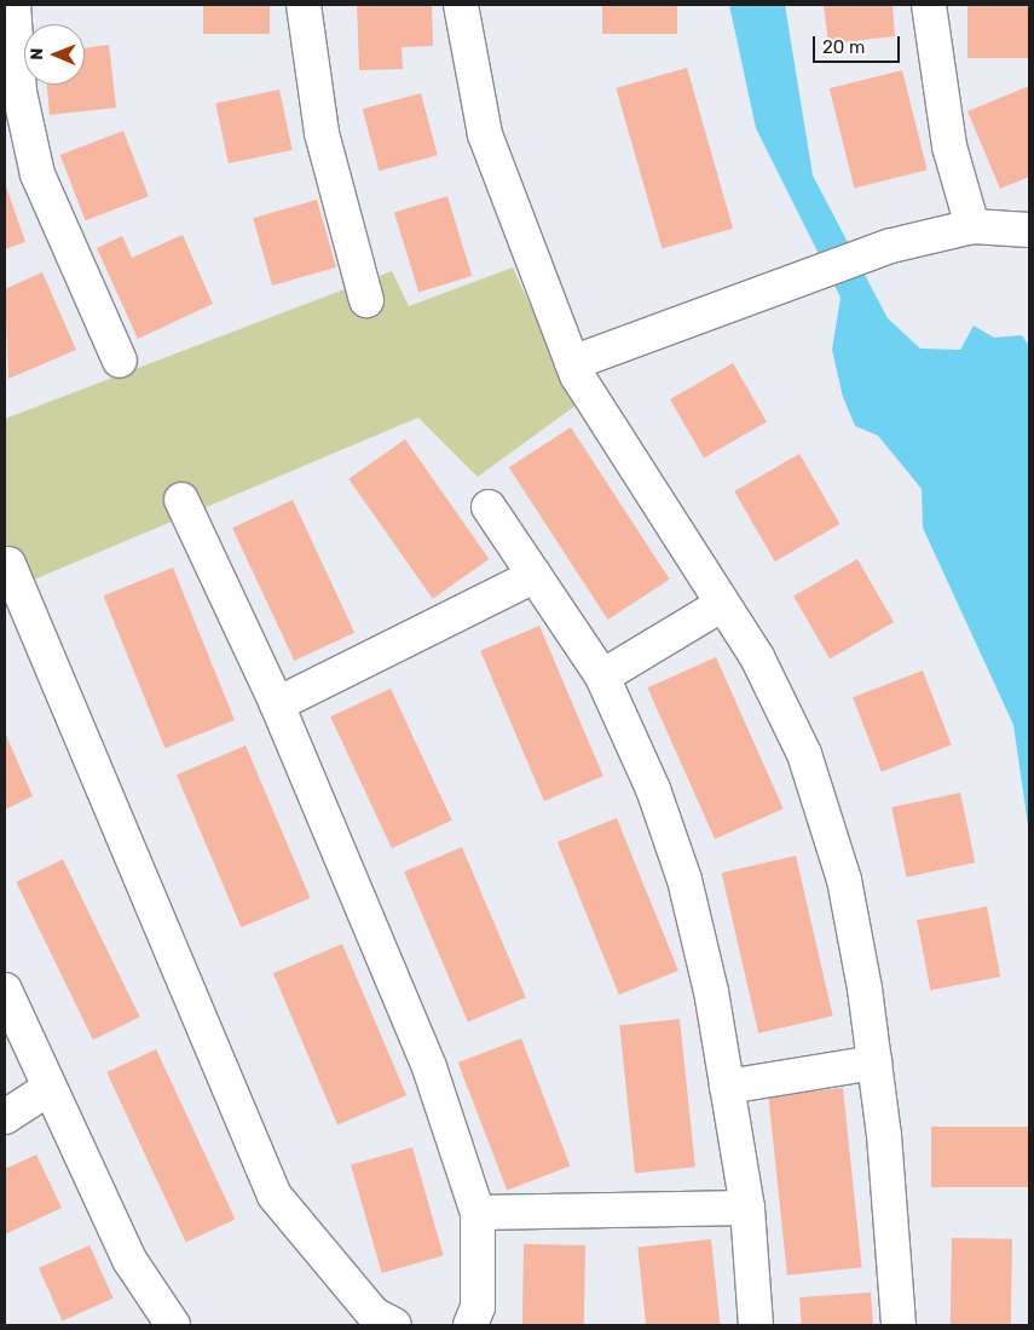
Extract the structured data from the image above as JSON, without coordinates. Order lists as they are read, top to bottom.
{
  "scale_bar": "20 m",
  "north": "left"
}
